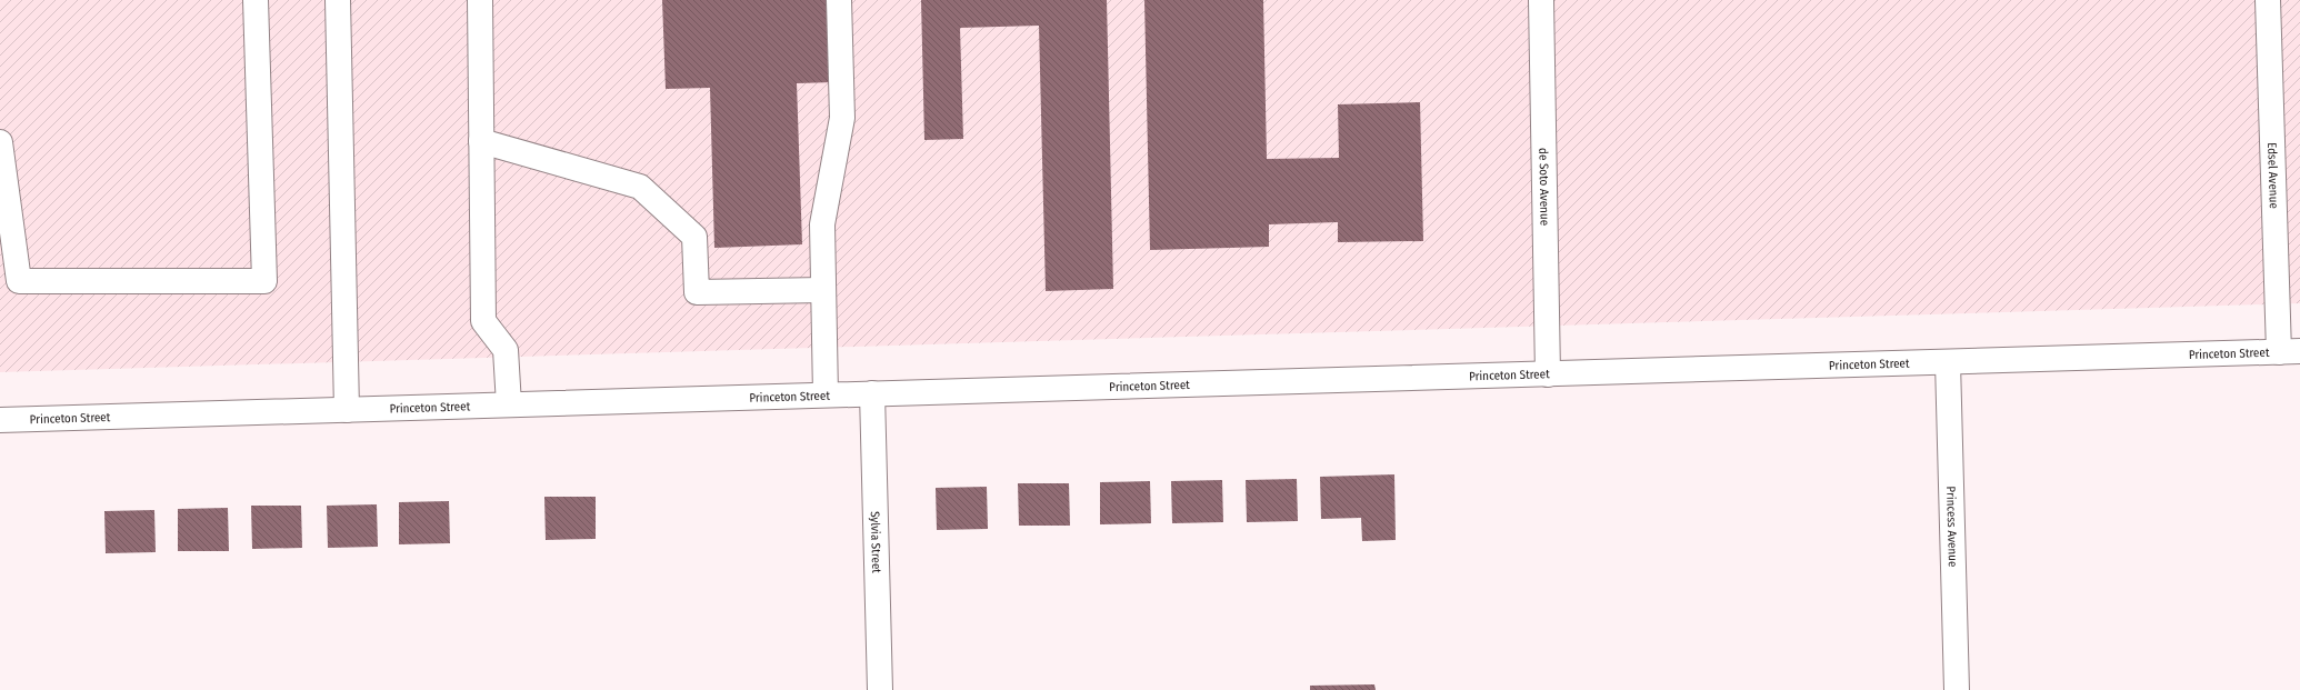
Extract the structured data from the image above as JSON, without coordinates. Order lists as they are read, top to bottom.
{
  "streets": {
    "street": [
      "Edsel Avenue",
      "de Soto Avenue",
      "Princeton Street",
      "Princess Avenue",
      "Sylvia Street"
    ]
  },
  "crossings": [
    ["Edsel Avenue", "Princeton Street"],
    ["de Soto Avenue", "Princeton Street"],
    ["Princeton Street", "Princess Avenue"],
    ["Princeton Street", "Sylvia Street"]
  ]
}
